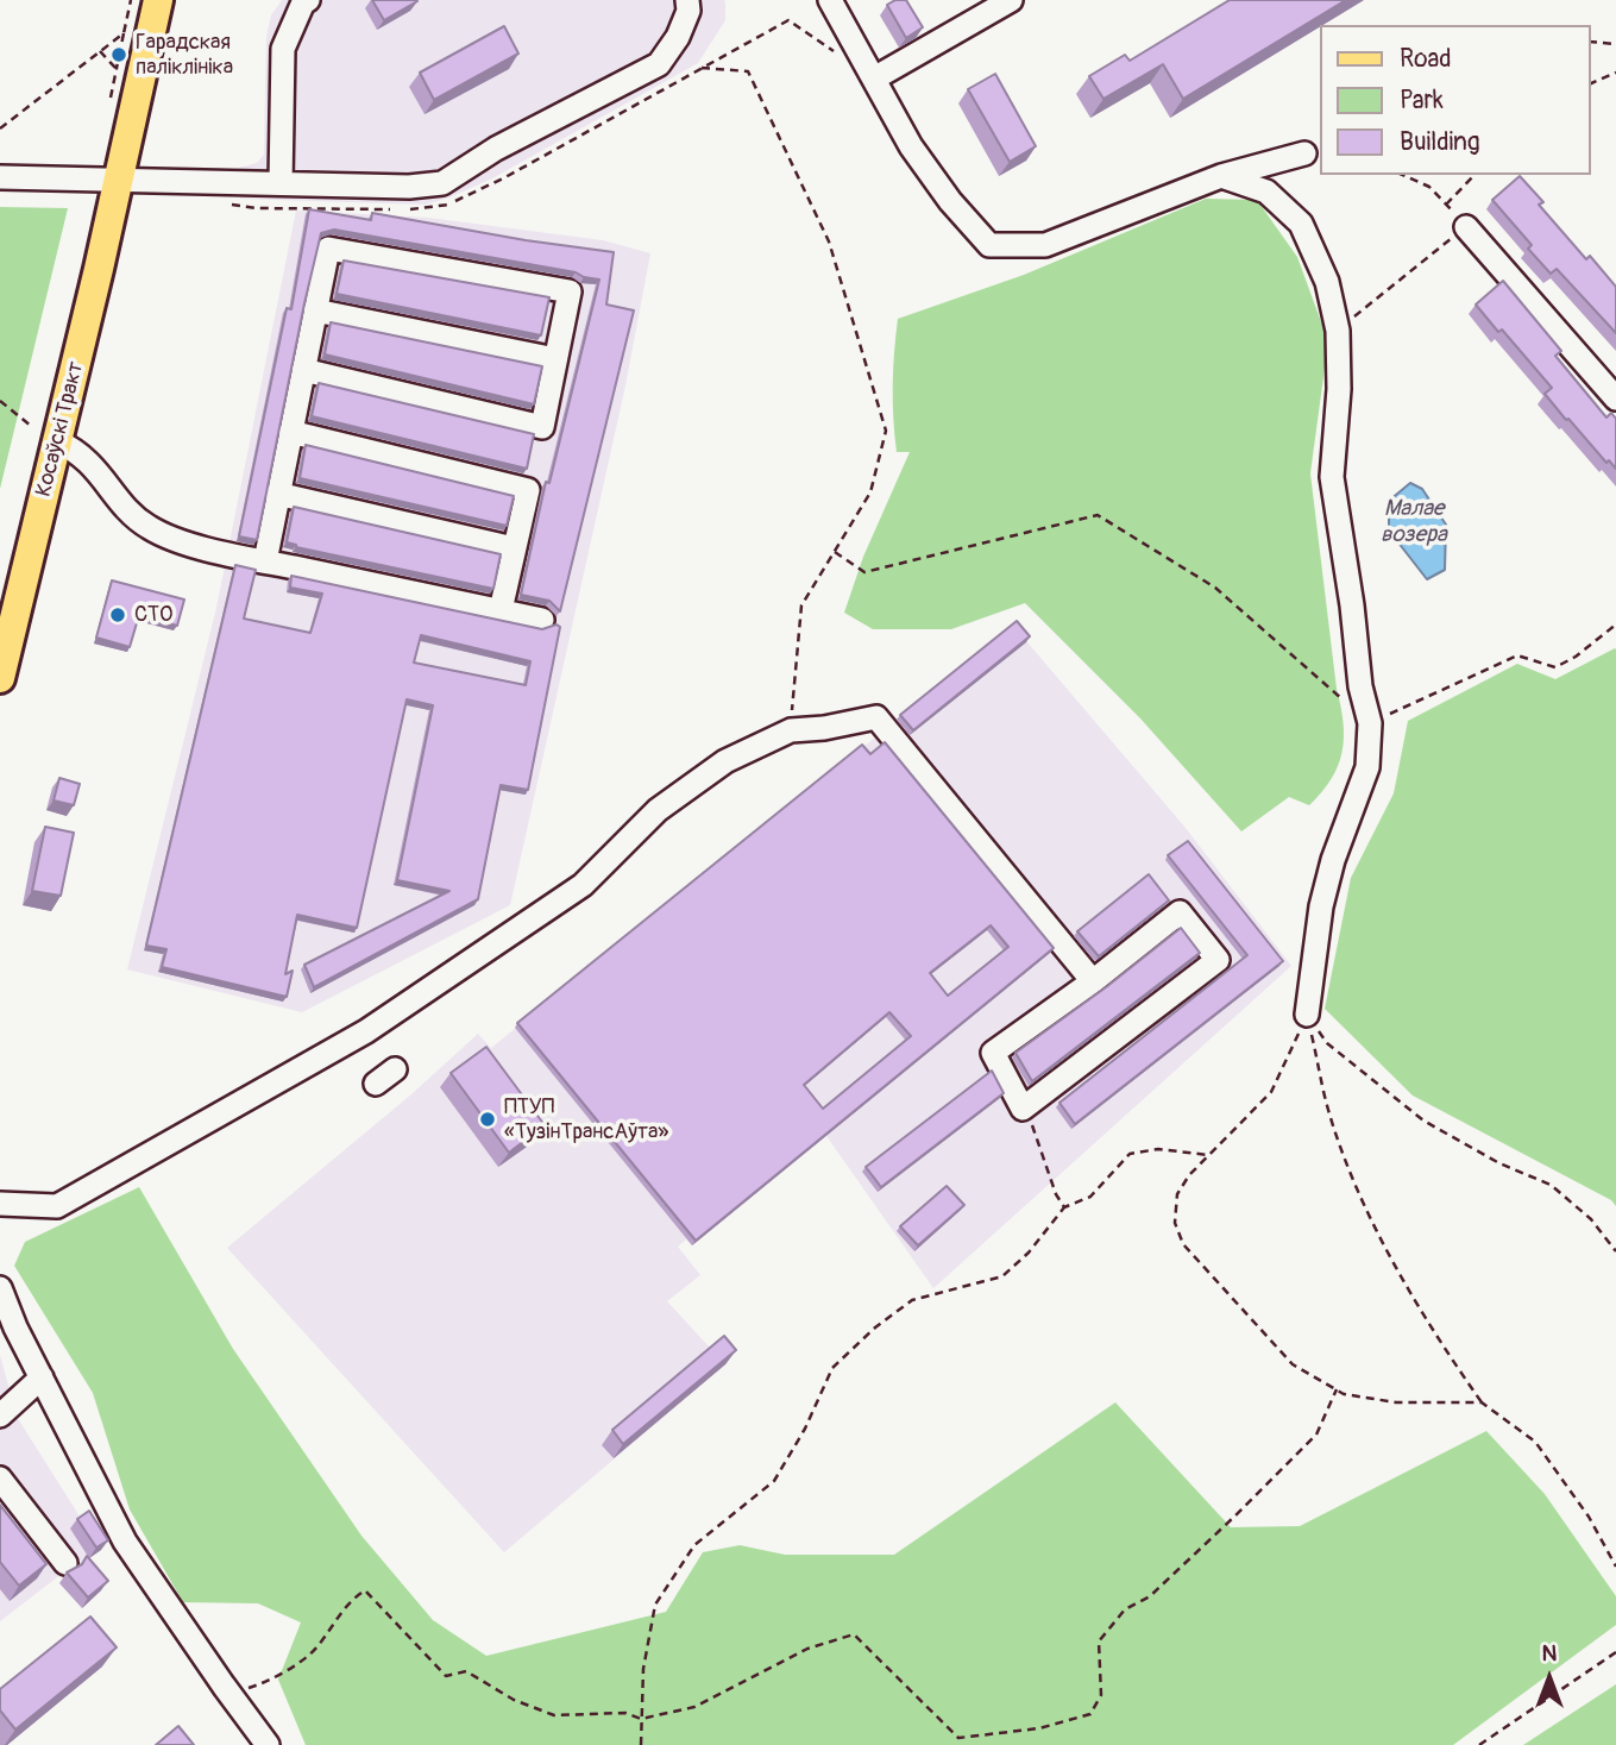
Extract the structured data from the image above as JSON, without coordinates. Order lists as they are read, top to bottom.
{
  "streets": {
    "main road": ["Косаўскі Тракт"]
  },
  "water": ["Малае возера"],
  "places": ["Гарадская паліклініка", "СТО", "ПТУП «ТузінТрансАўта»"],
  "legend": ["Road", "Park", "Building"],
  "north": "top"
}
